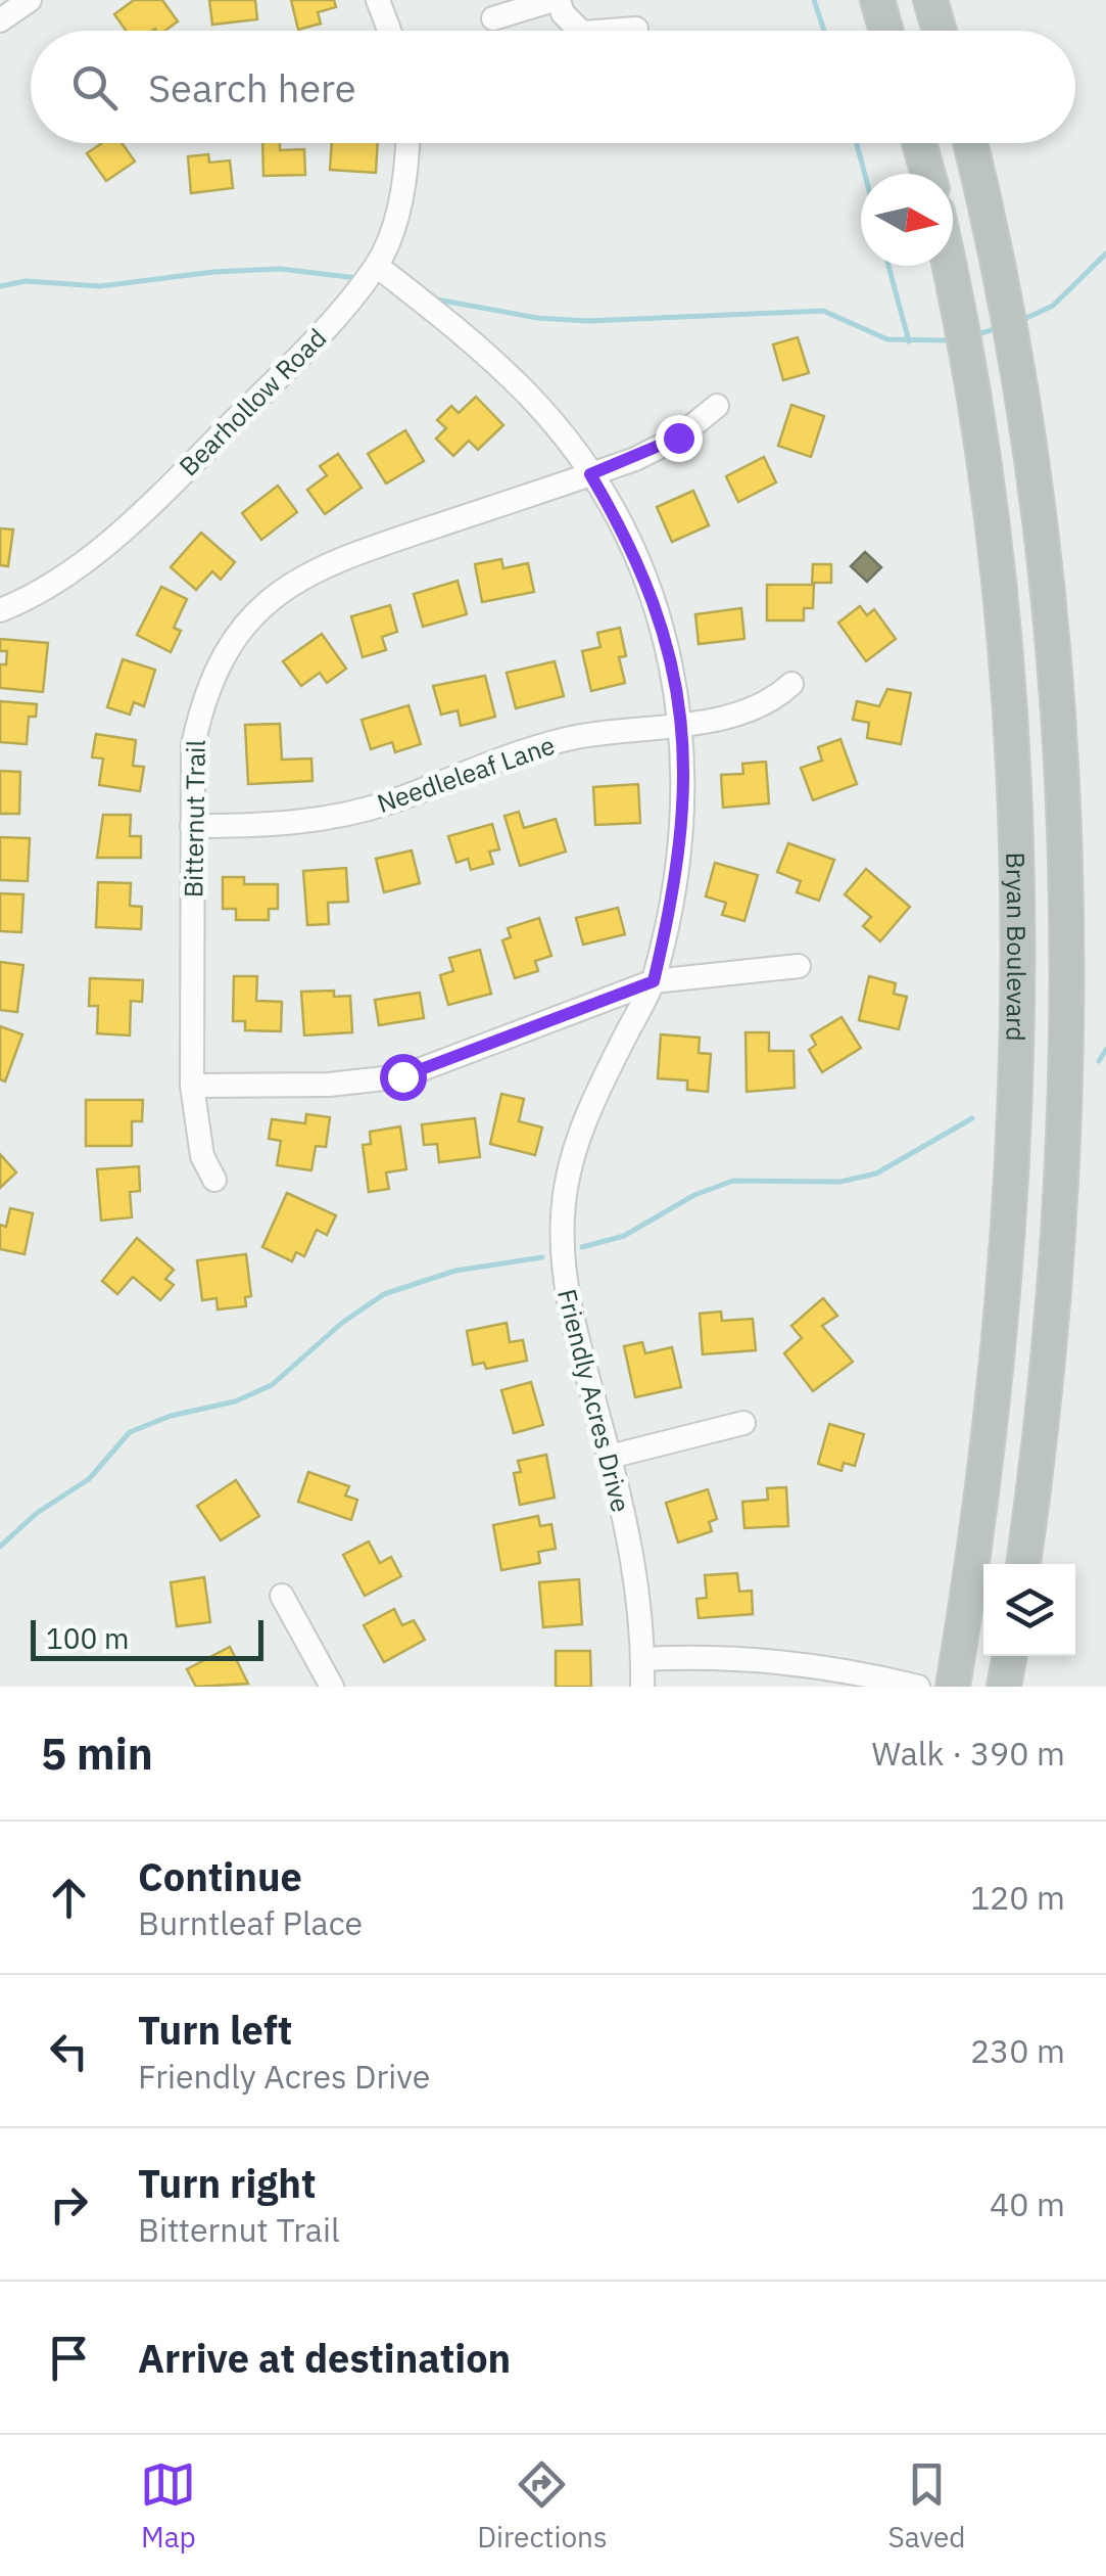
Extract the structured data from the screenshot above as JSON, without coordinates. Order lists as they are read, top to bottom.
{
  "streets": {
    "highway": ["Bryan Boulevard"],
    "street": [
      "Bearhollow Road",
      "Needleleaf Lane",
      "Bitternut Trail",
      "Friendly Acres Drive"
    ]
  },
  "crossings": [
    ["Bearhollow Road", "Friendly Acres Drive"],
    ["Needleleaf Lane", "Bitternut Trail"],
    ["Needleleaf Lane", "Friendly Acres Drive"],
    ["Bitternut Trail", "Friendly Acres Drive"]
  ],
  "scale_bar": "100 m",
  "north": "right",
  "page": {
    "search": "Search here",
    "scale": "100 m",
    "heading": ["5 min", "Walk · 390 m"],
    "list": [
      ["Continue", "Burntleaf Place", "120 m"],
      ["Turn left", "Friendly Acres Drive", "230 m"],
      ["Turn right", "Bitternut Trail", "40 m"],
      "Arrive at destination"
    ],
    "nav": ["Map", "Directions", "Saved"]
  }
}
